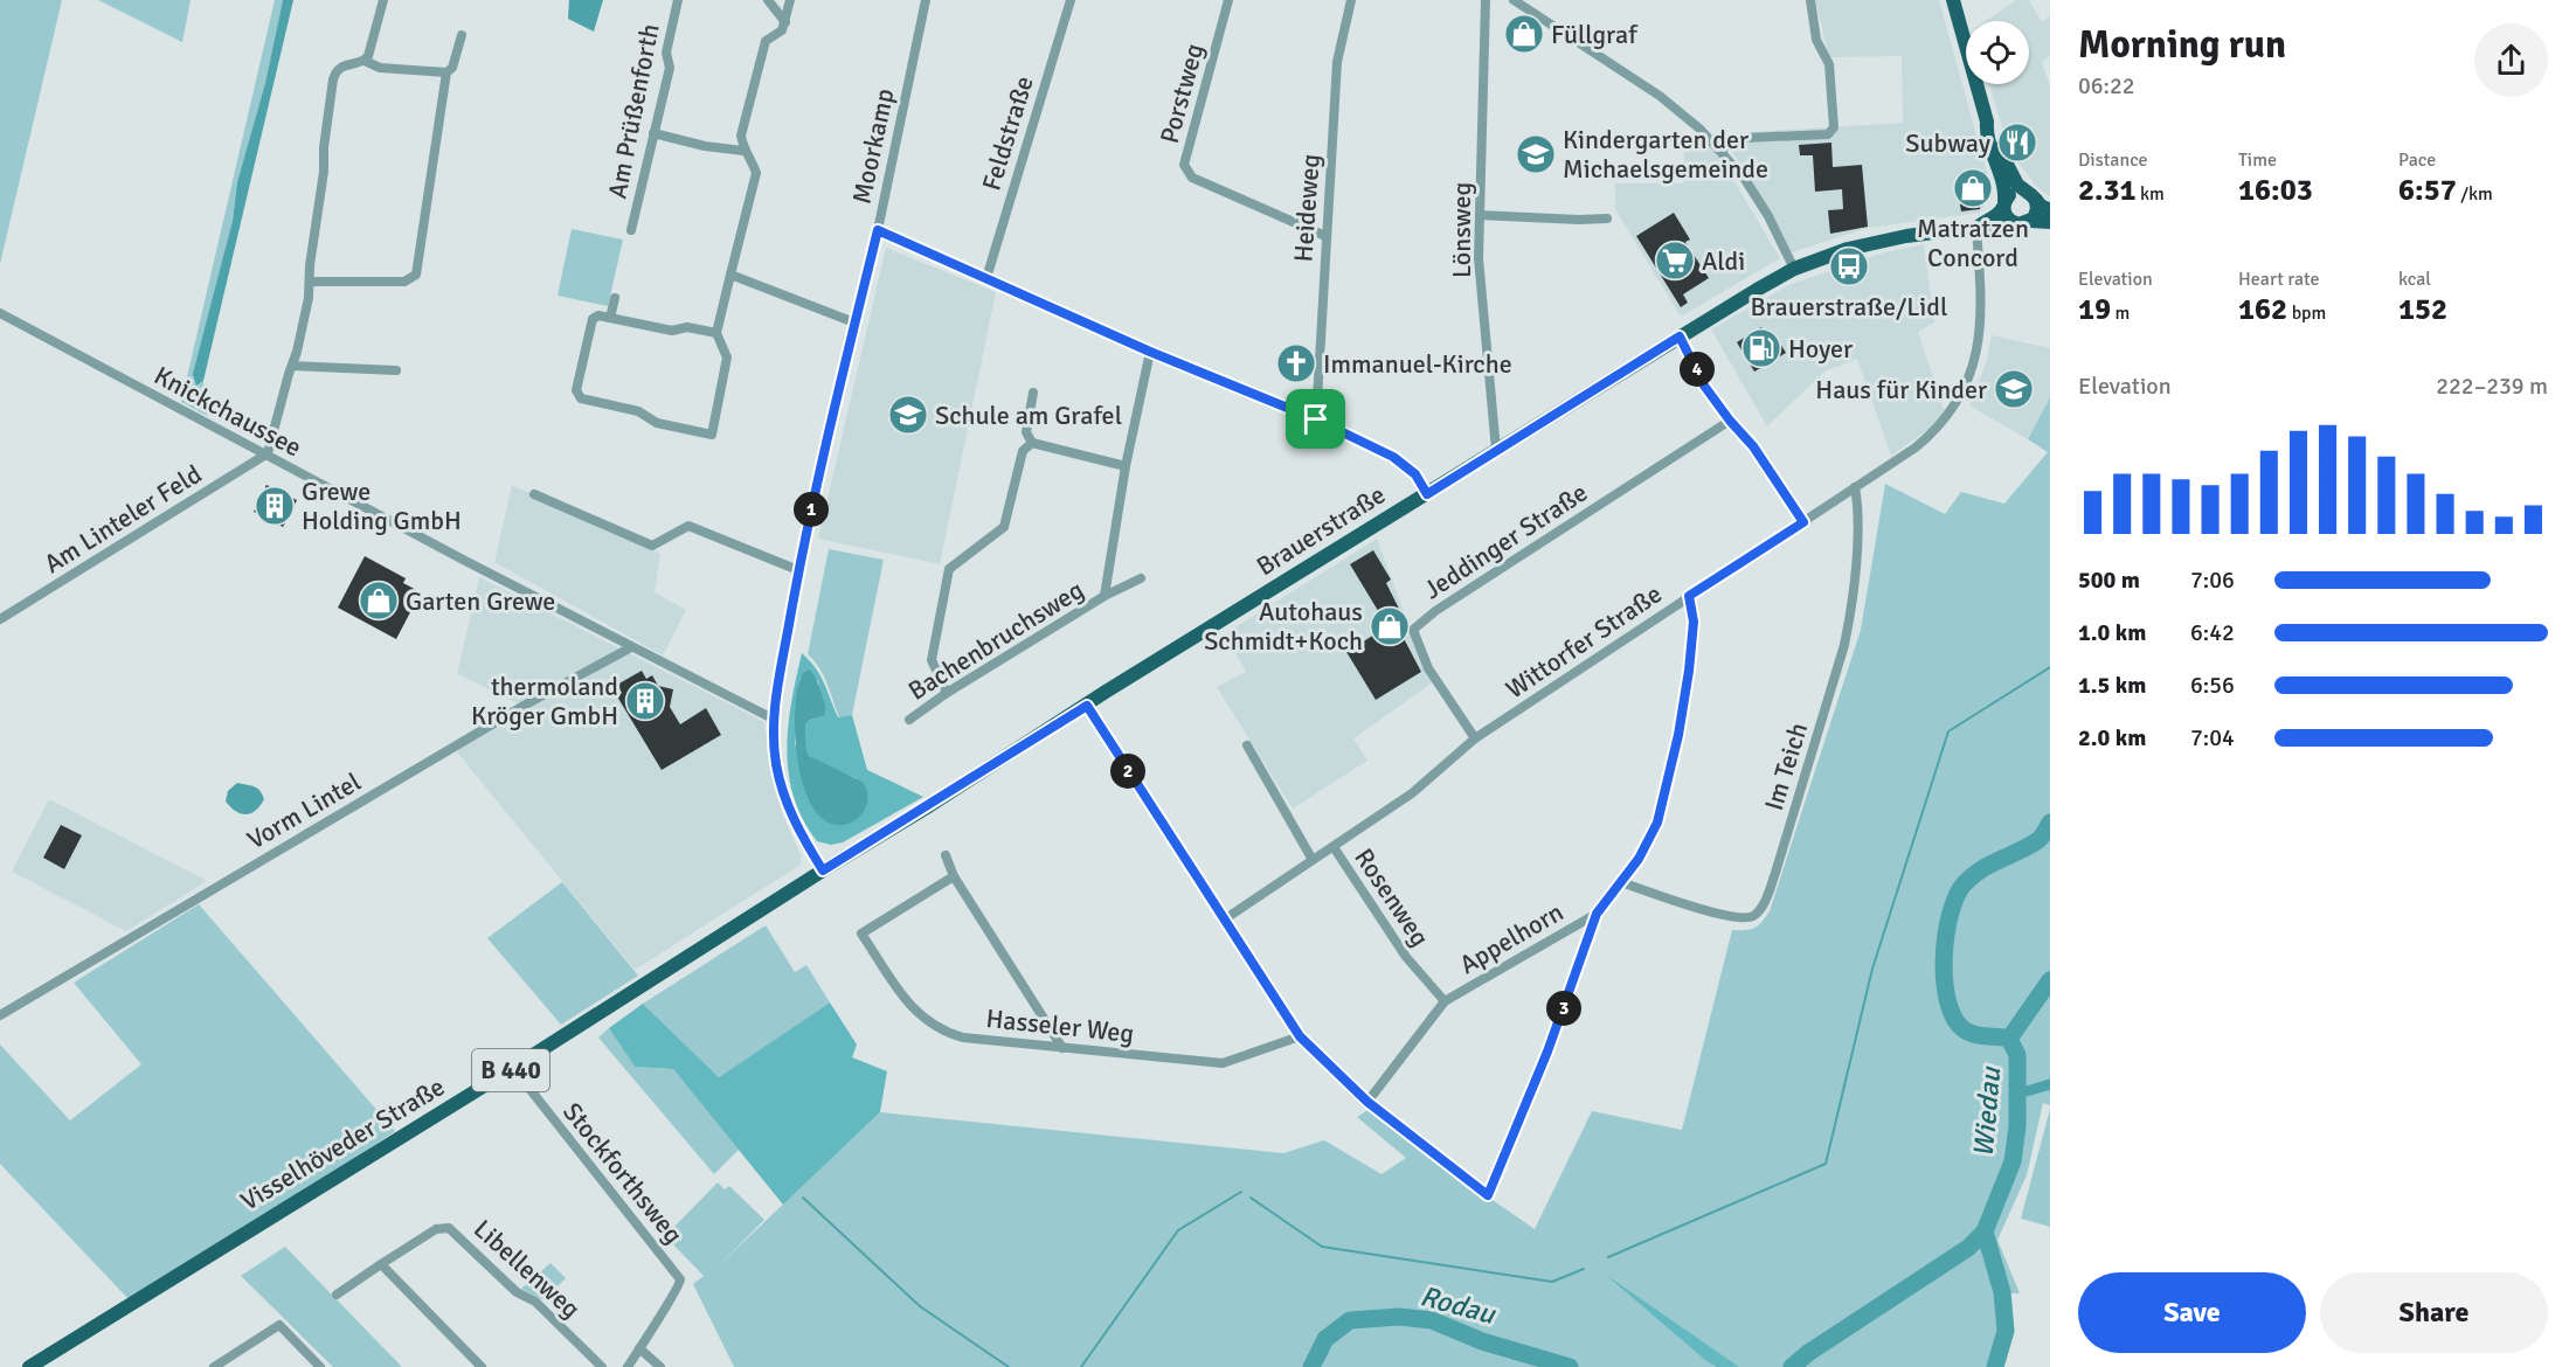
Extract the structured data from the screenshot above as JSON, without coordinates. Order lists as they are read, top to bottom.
{
  "streets": {
    "main road": ["Brauerstraße", "B 440", "Visselhöveder Straße"],
    "street": [
      "Porstweg",
      "Am Prüßenforth",
      "Feldstraße",
      "Moorkamp",
      "Heideweg",
      "Lönsweg",
      "Knickchaussee",
      "Am Linteler Feld",
      "Jeddinger Straße",
      "Bachenbruchsweg",
      "Wittorfer Straße",
      "Im Teich",
      "Vorm Lintel",
      "Rosenweg",
      "Appelhorn",
      "Hasseler Weg",
      "Stockforthsweg",
      "Libellenweg"
    ]
  },
  "crossings": [
    ["Porstweg", "Heideweg"],
    ["Moorkamp", "Knickchaussee"],
    ["Moorkamp", "Brauerstraße"],
    ["Moorkamp", "Visselhöveder Straße"],
    ["Lönsweg", "Brauerstraße"],
    ["Knickchaussee", "Am Linteler Feld"],
    ["Knickchaussee", "Vorm Lintel"],
    ["Brauerstraße", "Wittorfer Straße"],
    ["Brauerstraße", "Visselhöveder Straße"],
    ["Jeddinger Straße", "Wittorfer Straße"],
    ["Wittorfer Straße", "Im Teich"],
    ["Wittorfer Straße", "Rosenweg"],
    ["Wittorfer Straße", "Appelhorn"],
    ["Im Teich", "Appelhorn"],
    ["Rosenweg", "Appelhorn"],
    ["Visselhöveder Straße", "Stockforthsweg"]
  ],
  "water": ["Wiedau", "Rodau"],
  "places": {
    "shop": [
      "Füllgraf",
      "Matratzen Concord",
      "Garten Grewe",
      "Autohaus Schmidt+Koch"
    ],
    "restaurant": ["Subway"],
    "school or university": ["Kindergarten der Michaelsgemeinde", "Haus für Kinder", "Schule am Grafel"],
    "supermarket": ["Aldi"],
    "bus stop": ["Brauerstraße/Lidl"],
    "fuel station": ["Hoyer"],
    "church": ["Immanuel-Kirche"],
    "building": ["Grewe Holding GmbH", "thermoland Kröger GmbH"]
  },
  "page": {
    "heading": ["Morning run", "06:22"],
    "stats": [
      ["Distance", "2.31 km"],
      ["Time", "16:03"],
      ["Pace", "6:57 /km"],
      ["Elevation", "19 m"],
      ["Heart rate", "162 bpm"],
      ["kcal", "152"]
    ],
    "pins": [
      "4",
      "1",
      "2",
      "3"
    ],
    "chart": ["Elevation", "222–239 m"],
    "list": [
      {
        "name": "500 m",
        "note": "7:06"
      },
      {
        "name": "1.0 km",
        "note": "6:42"
      },
      {
        "name": "1.5 km",
        "note": "6:56"
      },
      {
        "name": "2.0 km",
        "note": "7:04"
      }
    ],
    "buttons": ["Save", "Share"]
  }
}
